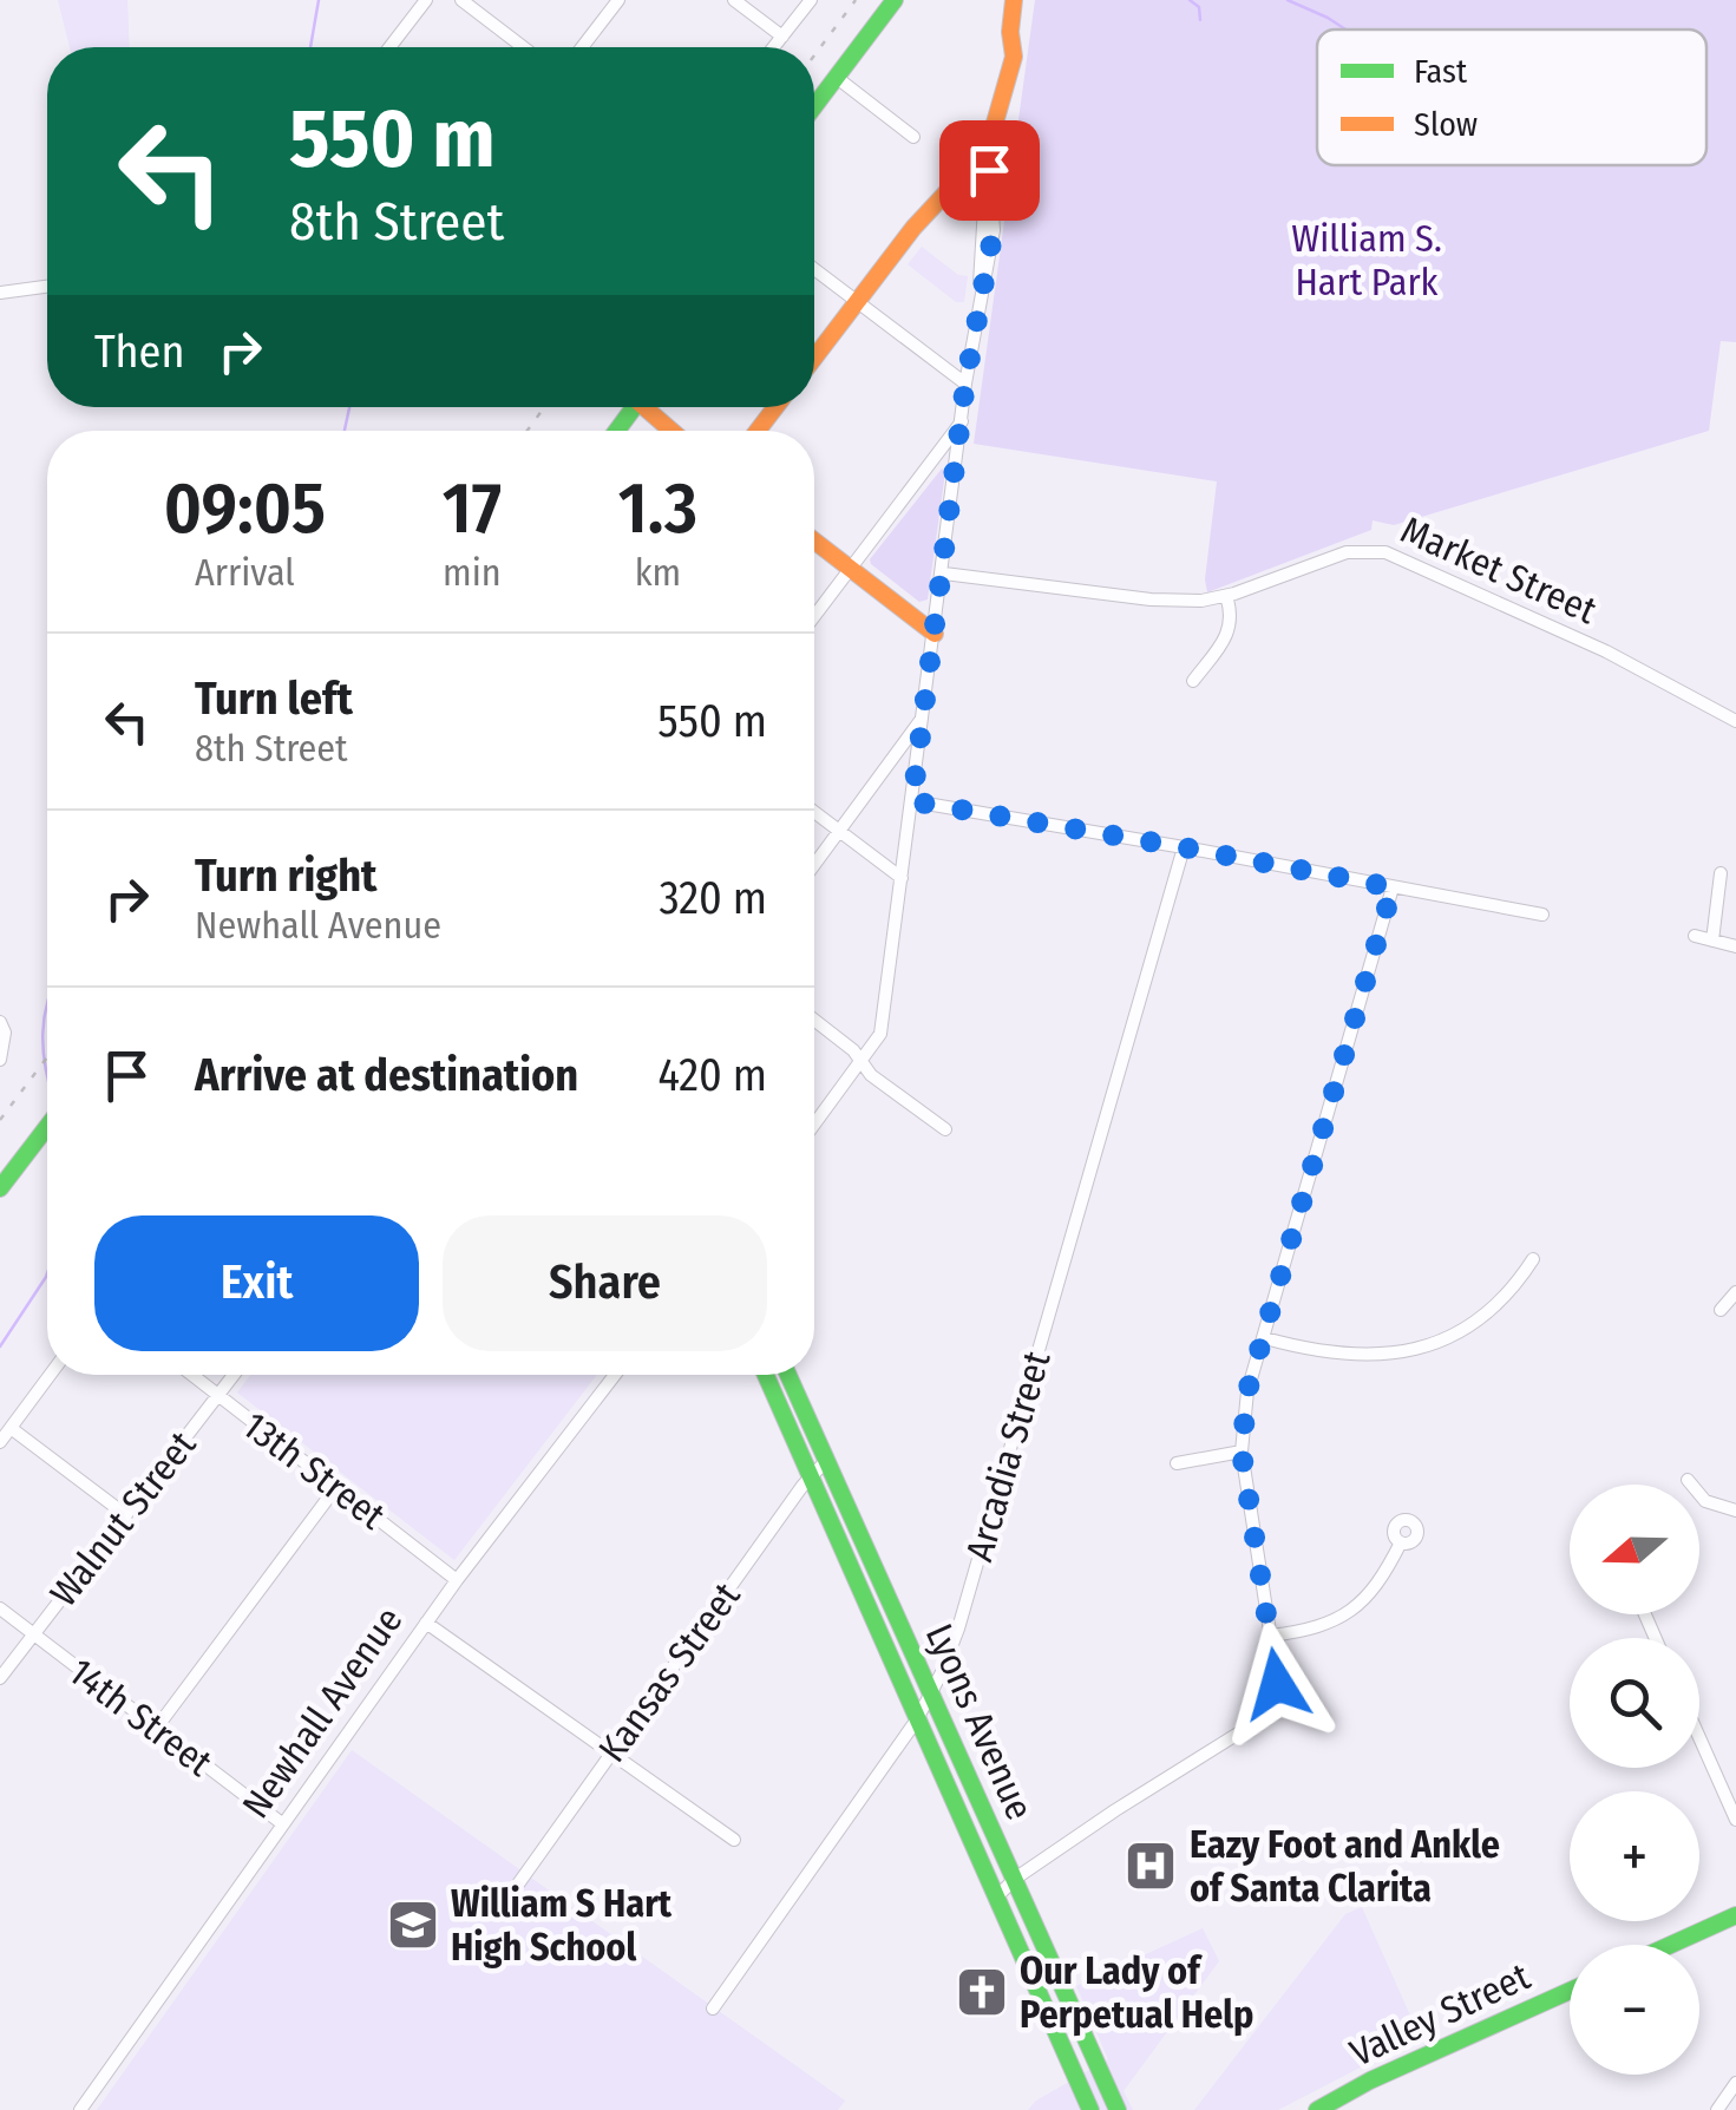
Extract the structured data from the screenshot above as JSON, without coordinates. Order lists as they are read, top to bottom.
{
  "streets": {
    "main road": ["Lyons Avenue", "Valley Street"],
    "street": [
      "Market Street",
      "Arcadia Street",
      "13th Street",
      "Walnut Street",
      "Kansas Street",
      "Newhall Avenue",
      "14th Street"
    ]
  },
  "crossings": [
    ["Arcadia Street", "Lyons Avenue"],
    ["13th Street", "Walnut Street"],
    ["13th Street", "Newhall Avenue"],
    ["Walnut Street", "14th Street"],
    ["Kansas Street", "Lyons Avenue"],
    ["Newhall Avenue", "14th Street"]
  ],
  "parks": ["William S. Hart Park"],
  "places": {
    "hospital": ["Eazy Foot and Ankle of Santa Clarita"],
    "school or university": ["William S Hart High School"],
    "church": ["Our Lady of Perpetual Help"]
  },
  "legend": ["Fast", "Slow"],
  "north": "left",
  "page": {
    "turn": ["550 m", "8th Street"],
    "then": "Then",
    "eta": [
      "09:05",
      "Arrival",
      "17",
      "min",
      "1.3",
      "km"
    ],
    "list": [
      {
        "name": "Turn left",
        "note": "8th Street",
        "value": "550 m"
      },
      {
        "name": "Turn right",
        "note": "Newhall Avenue",
        "value": "320 m"
      },
      {
        "name": "Arrive at destination",
        "value": "420 m"
      }
    ],
    "buttons": ["Exit", "Share"],
    "map_buttons": ["+", "−"]
  }
}
